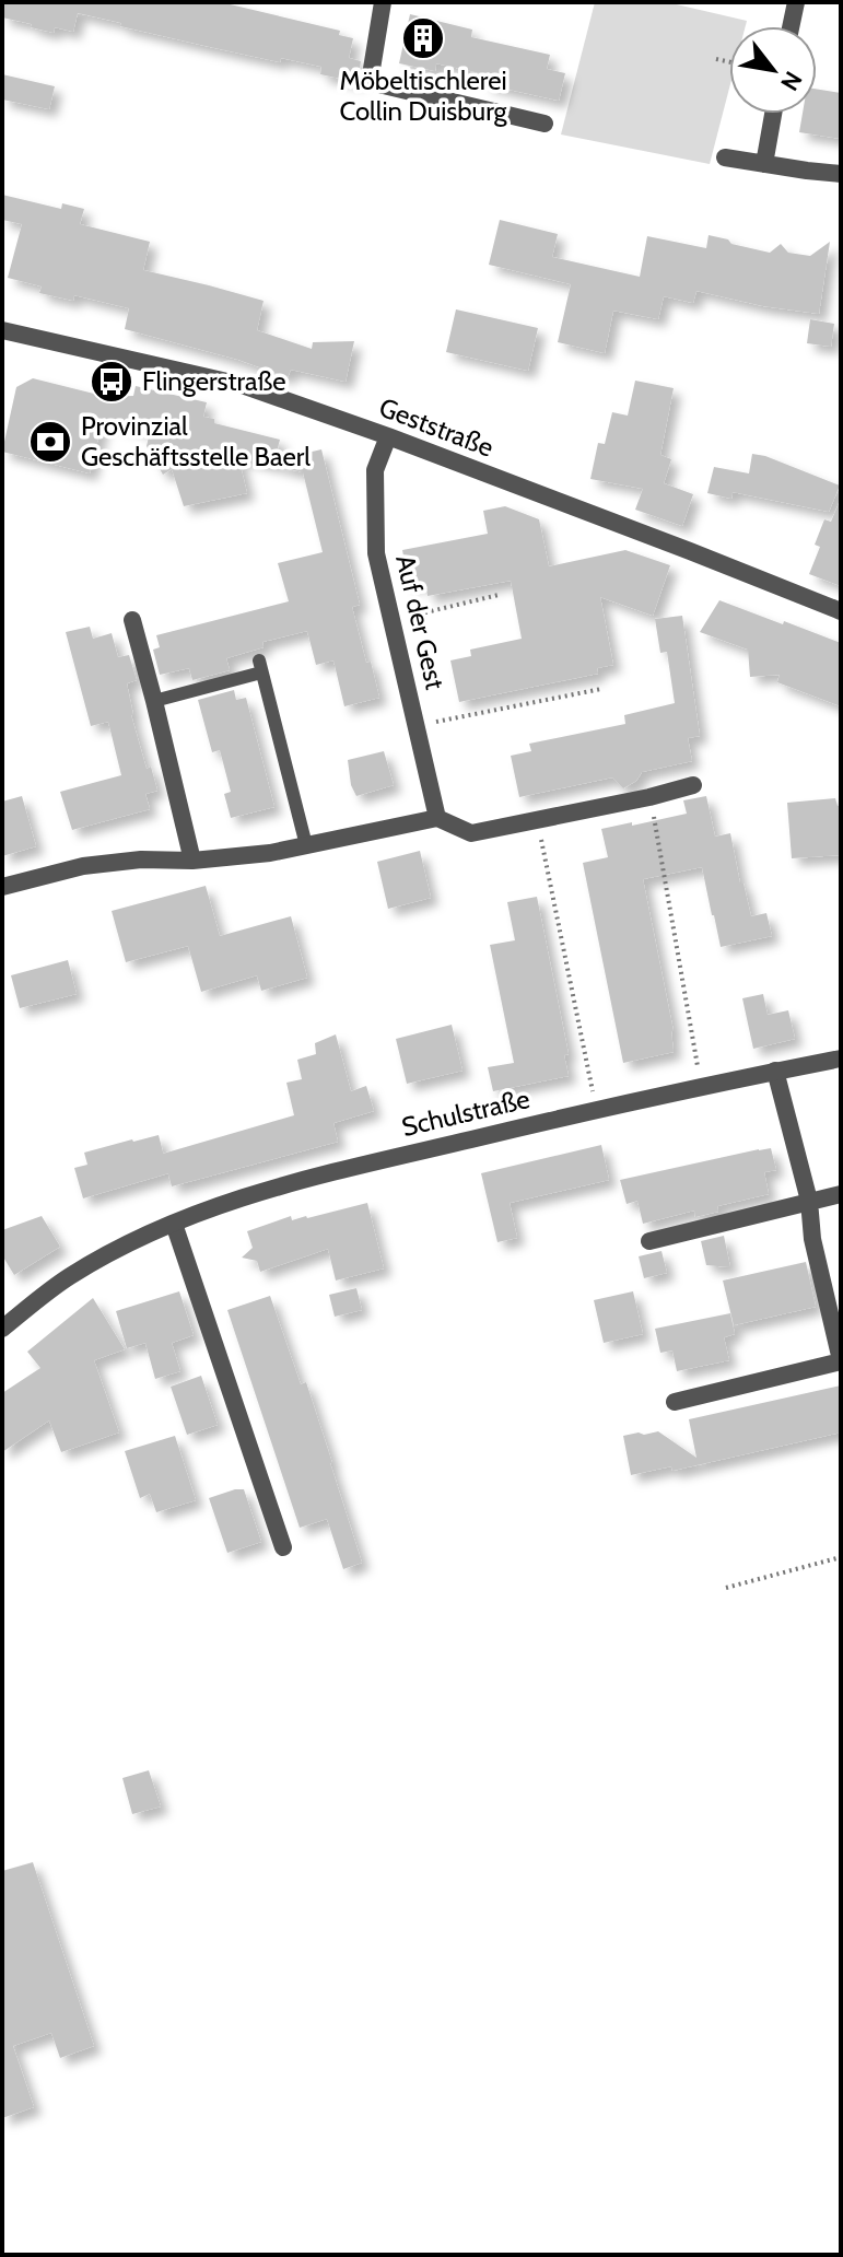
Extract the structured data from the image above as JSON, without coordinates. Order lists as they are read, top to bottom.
{
  "streets": {
    "street": ["Geststraße", "Auf der Gest", "Schulstraße"]
  },
  "crossings": [
    ["Geststraße", "Auf der Gest"]
  ],
  "places": {
    "building": ["Möbeltischlerei Collin Duisburg"],
    "bus stop": ["Flingerstraße"],
    "bank": ["Provinzial Geschäftsstelle Baerl"]
  },
  "north": "bottom right"
}
